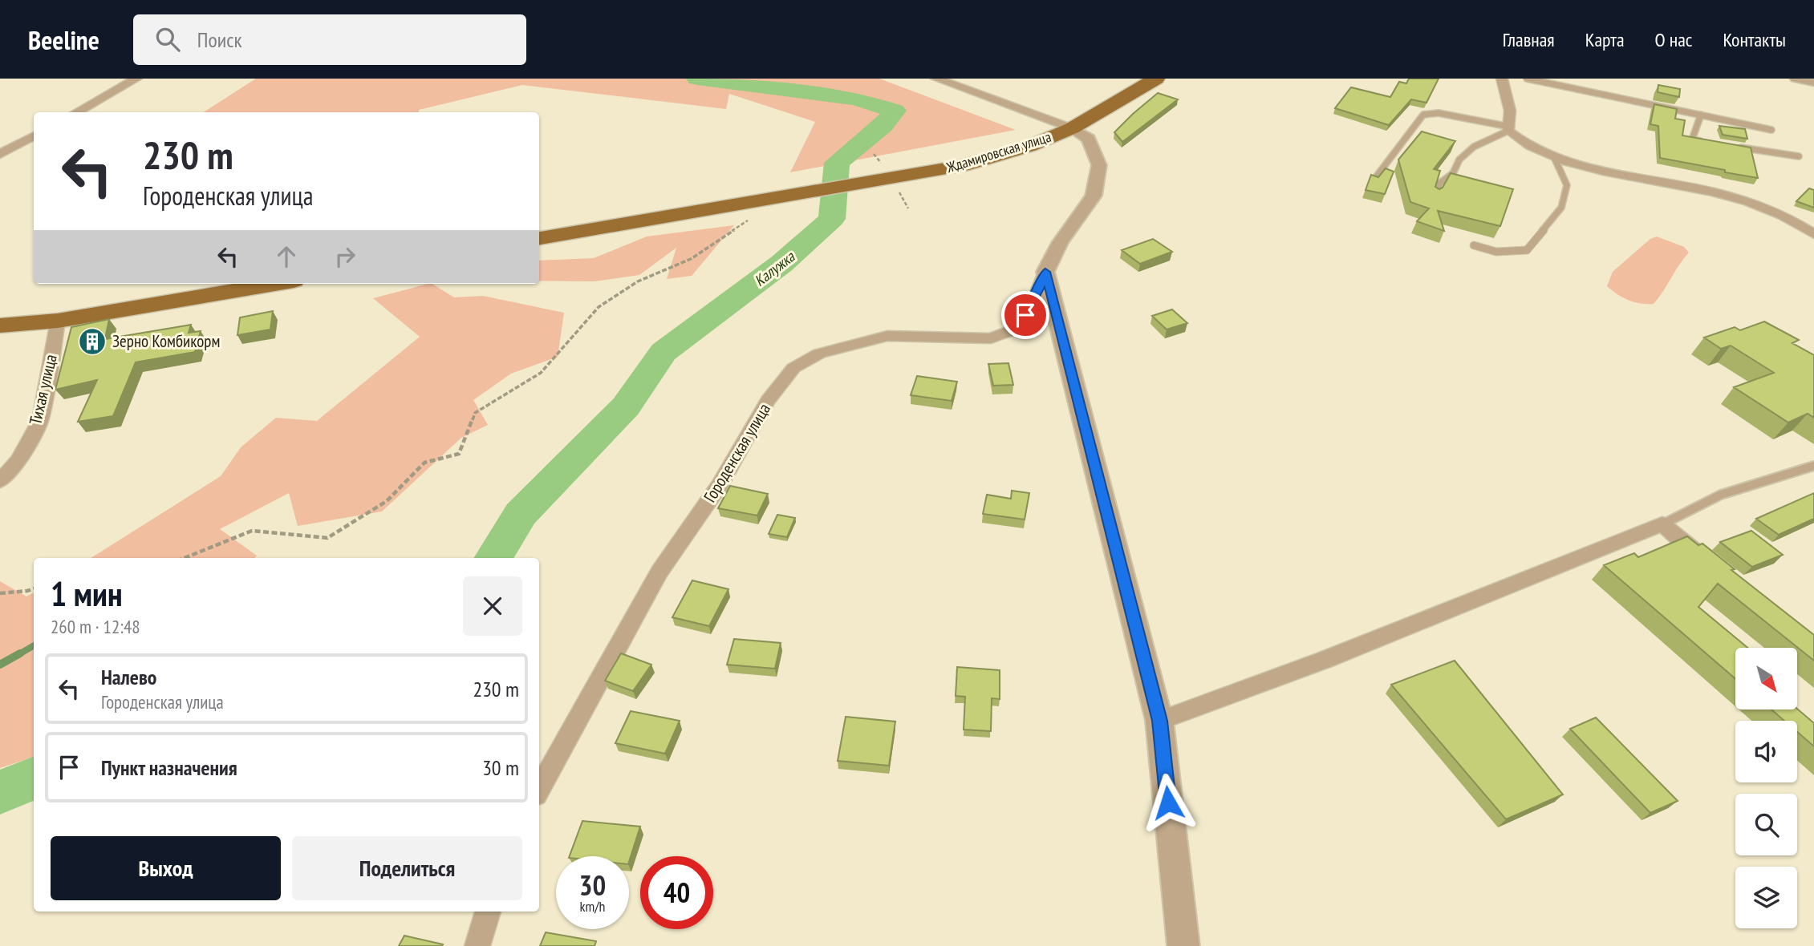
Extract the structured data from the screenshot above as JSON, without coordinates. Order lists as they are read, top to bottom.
{
  "streets": {
    "main road": ["Ждамировская улица"],
    "street": ["Тихая улица", "Городенская улица"]
  },
  "crossings": [
    ["Ждамировская улица", "Городенская улица"]
  ],
  "water": ["Калужка"],
  "places": {
    "building": ["Зерно Комбикорм"]
  },
  "north": "bottom right",
  "page": {
    "header": "Beeline",
    "search": "Поиск",
    "nav": [
      "Главная",
      "Карта",
      "О нас",
      "Контакты"
    ],
    "turn": ["230 m", "Городенская улица"],
    "heading": ["1 мин", "260 m · 12:48"],
    "list": [
      {
        "name": "Налево",
        "note": "Городенская улица",
        "value": "230 m"
      },
      {
        "name": "Пункт назначения",
        "value": "30 m"
      }
    ],
    "buttons": ["Выход", "Поделиться"],
    "speed": "30 km/h",
    "limit": "40"
  }
}
